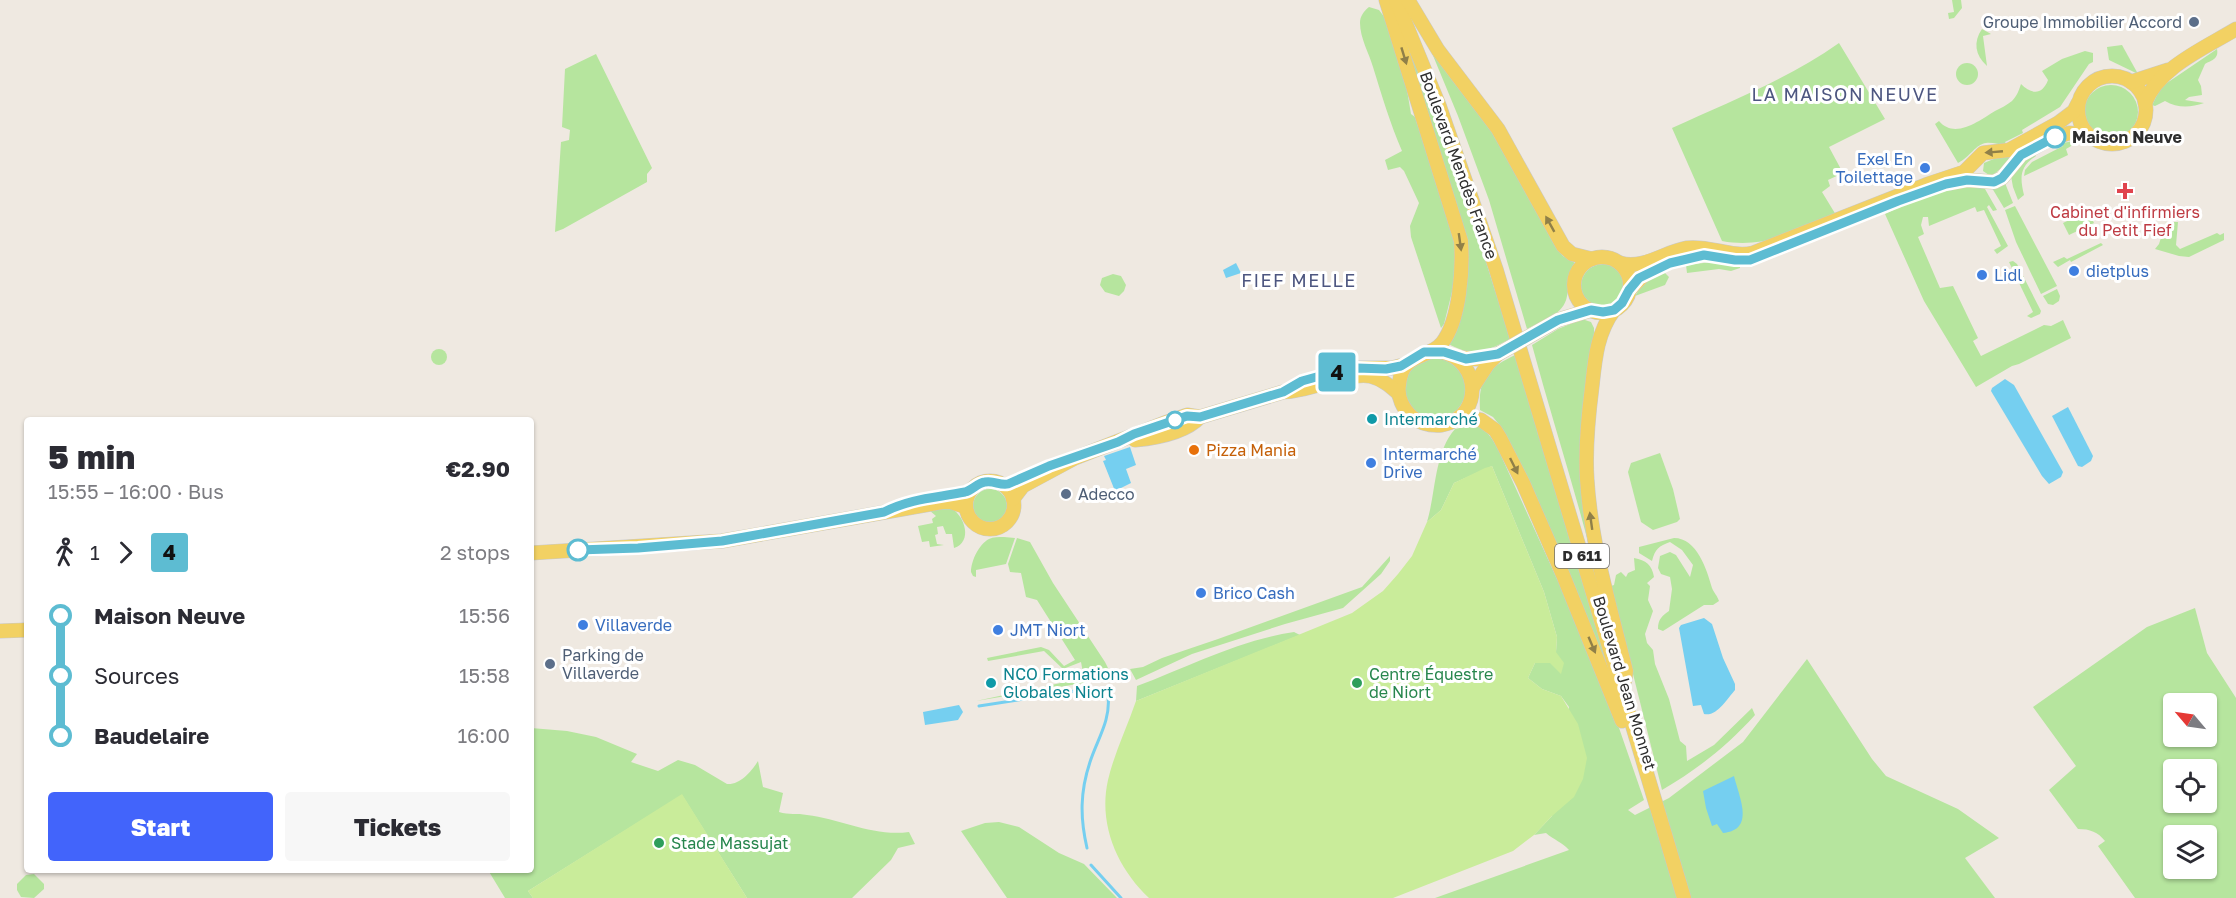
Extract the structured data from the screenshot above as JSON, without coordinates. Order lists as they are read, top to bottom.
{
  "streets": {
    "main road": ["Boulevard Mendès France", "D 611", "Boulevard Jean Monnet"]
  },
  "crossings": [
    ["Boulevard Mendès France", "Boulevard Jean Monnet"]
  ],
  "districts": ["LA MAISON NEUVE", "FIEF MELLE"],
  "places": {
    "other": [
      "Groupe Immobilier Accord",
      "Maison Neuve",
      "Exel En Toilettage",
      "dietplus",
      "Lidl",
      "Intermarché",
      "Pizza Mania",
      "Intermarché Drive",
      "Adecco",
      "Brico Cash",
      "Villaverde",
      "JMT Niort",
      "Parking de Villaverde",
      "NCO Formations Globales Niort",
      "Centre Équestre de Niort",
      "Stade Massujat"
    ],
    "health": ["Cabinet d'infirmiers du Petit Fief"]
  },
  "lines": ["bus line 4"],
  "north": "top left",
  "page": {
    "on_map": "4",
    "heading": ["5 min", "15:55 – 16:00 · Bus", "€2.90"],
    "legs": ["1", "4", "2 stops"],
    "list": [
      {
        "name": "Maison Neuve",
        "value": "15:56"
      },
      {
        "name": "Sources",
        "value": "15:58"
      },
      {
        "name": "Baudelaire",
        "value": "16:00"
      }
    ],
    "buttons": ["Start", "Tickets"]
  }
}
